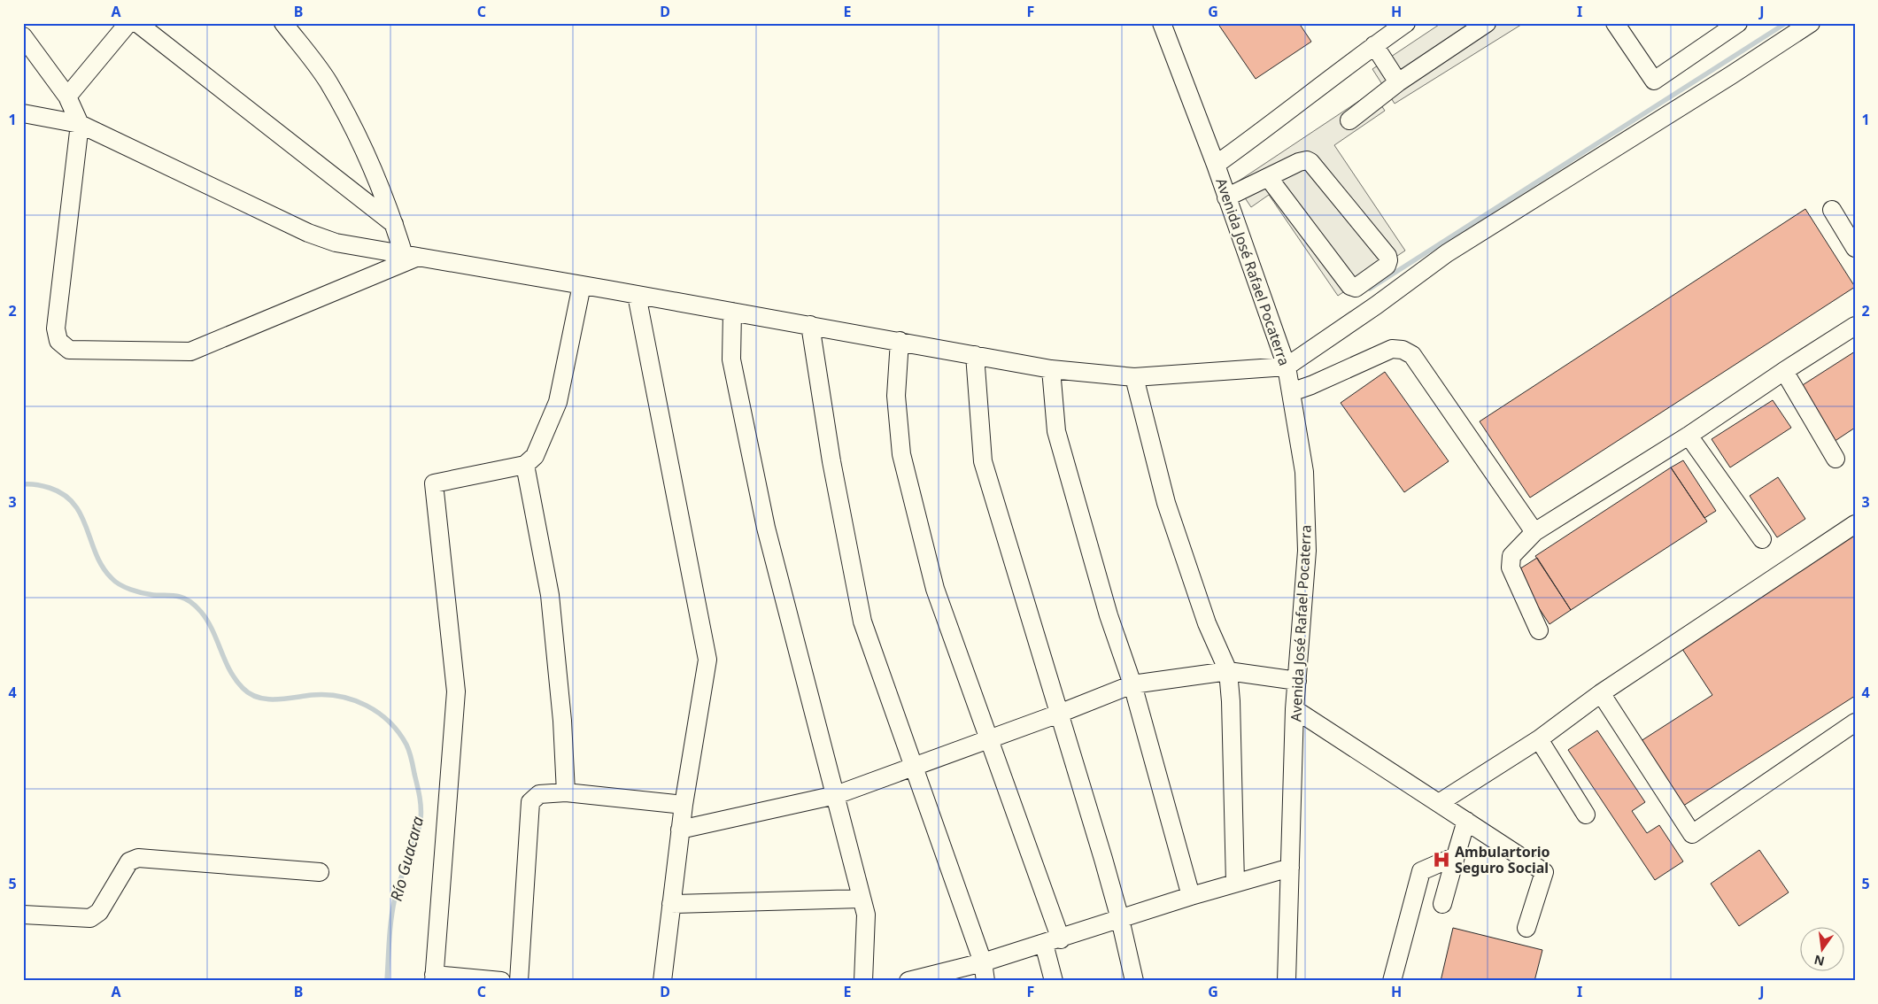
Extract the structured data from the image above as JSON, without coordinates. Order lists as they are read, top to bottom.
{
  "streets": {
    "street": ["Avenida José Rafael Pocaterra"]
  },
  "water": ["Río Guacara"],
  "places": {
    "hospital": ["Ambulartorio Seguro Social"]
  },
  "north": "bottom",
  "grid": {
    "columns": [
      "A",
      "B",
      "C",
      "D",
      "E",
      "F",
      "G",
      "H",
      "I",
      "J"
    ],
    "rows": [
      "1",
      "2",
      "3",
      "4",
      "5"
    ]
  }
}
